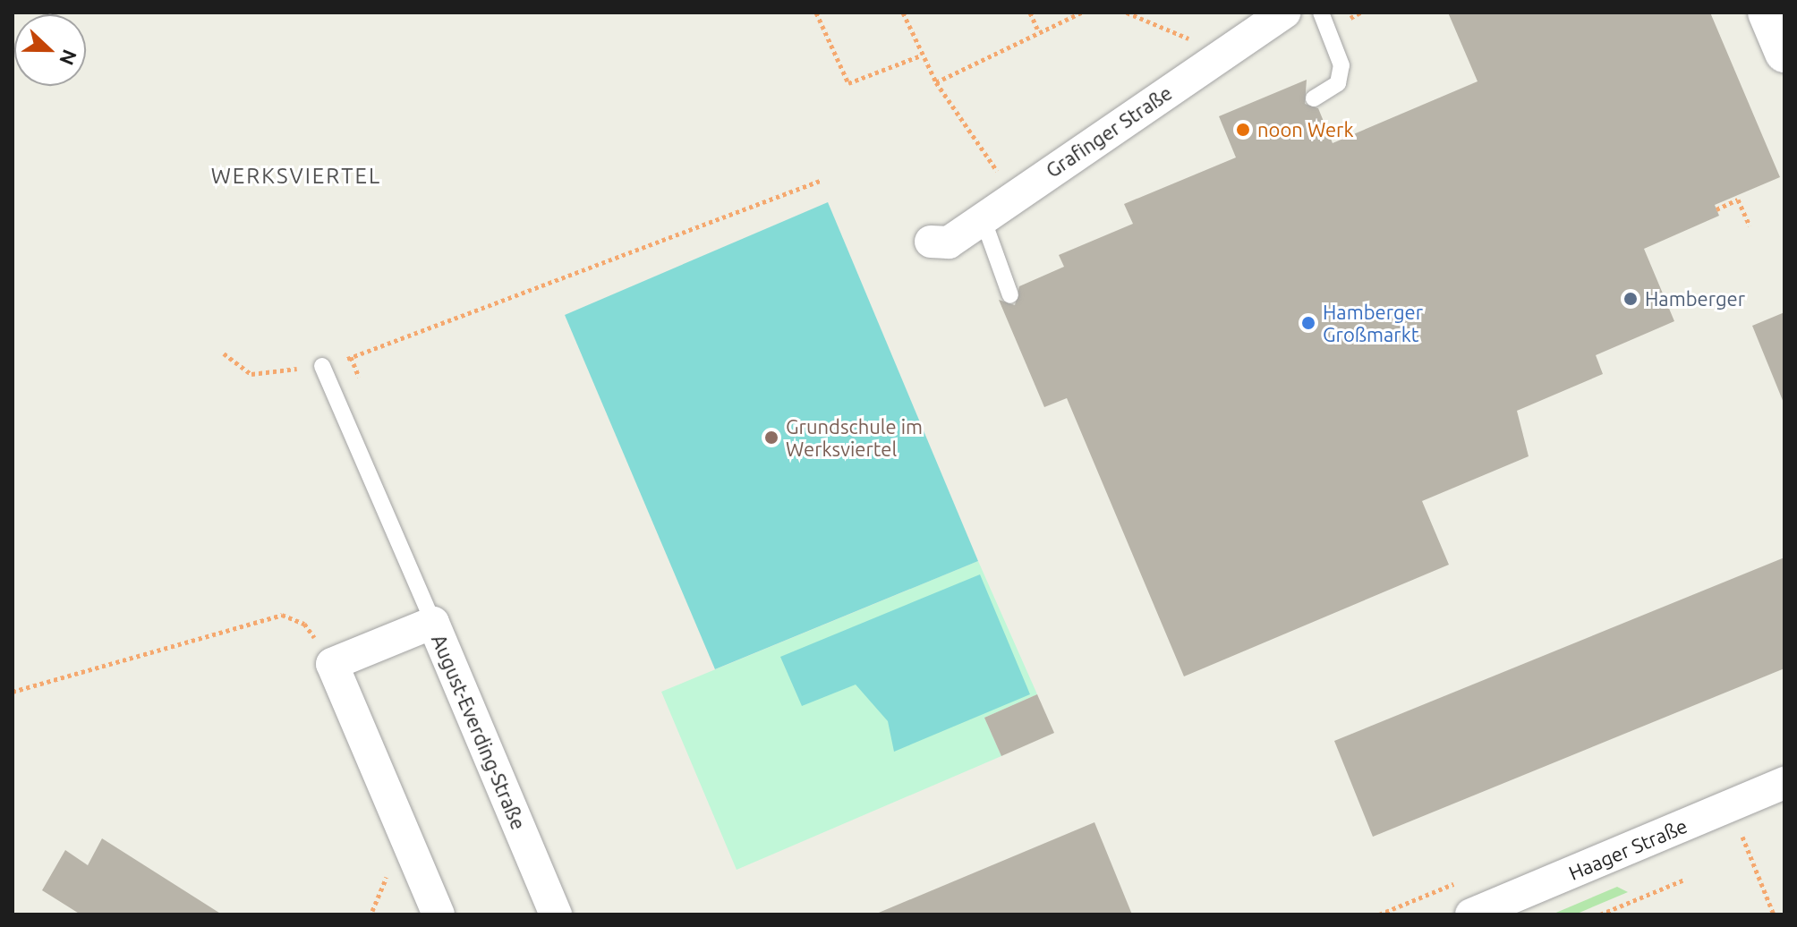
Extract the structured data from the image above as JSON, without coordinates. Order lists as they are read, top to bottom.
{
  "streets": {
    "street": ["Grafinger Straße", "August-Everding-Straße", "Haager Straße"]
  },
  "districts": ["WERKSVIERTEL"],
  "places": [
    "noon Werk",
    "Hamberger",
    "Hamberger Großmarkt",
    "Grundschule im Werksviertel"
  ],
  "north": "right"
}
